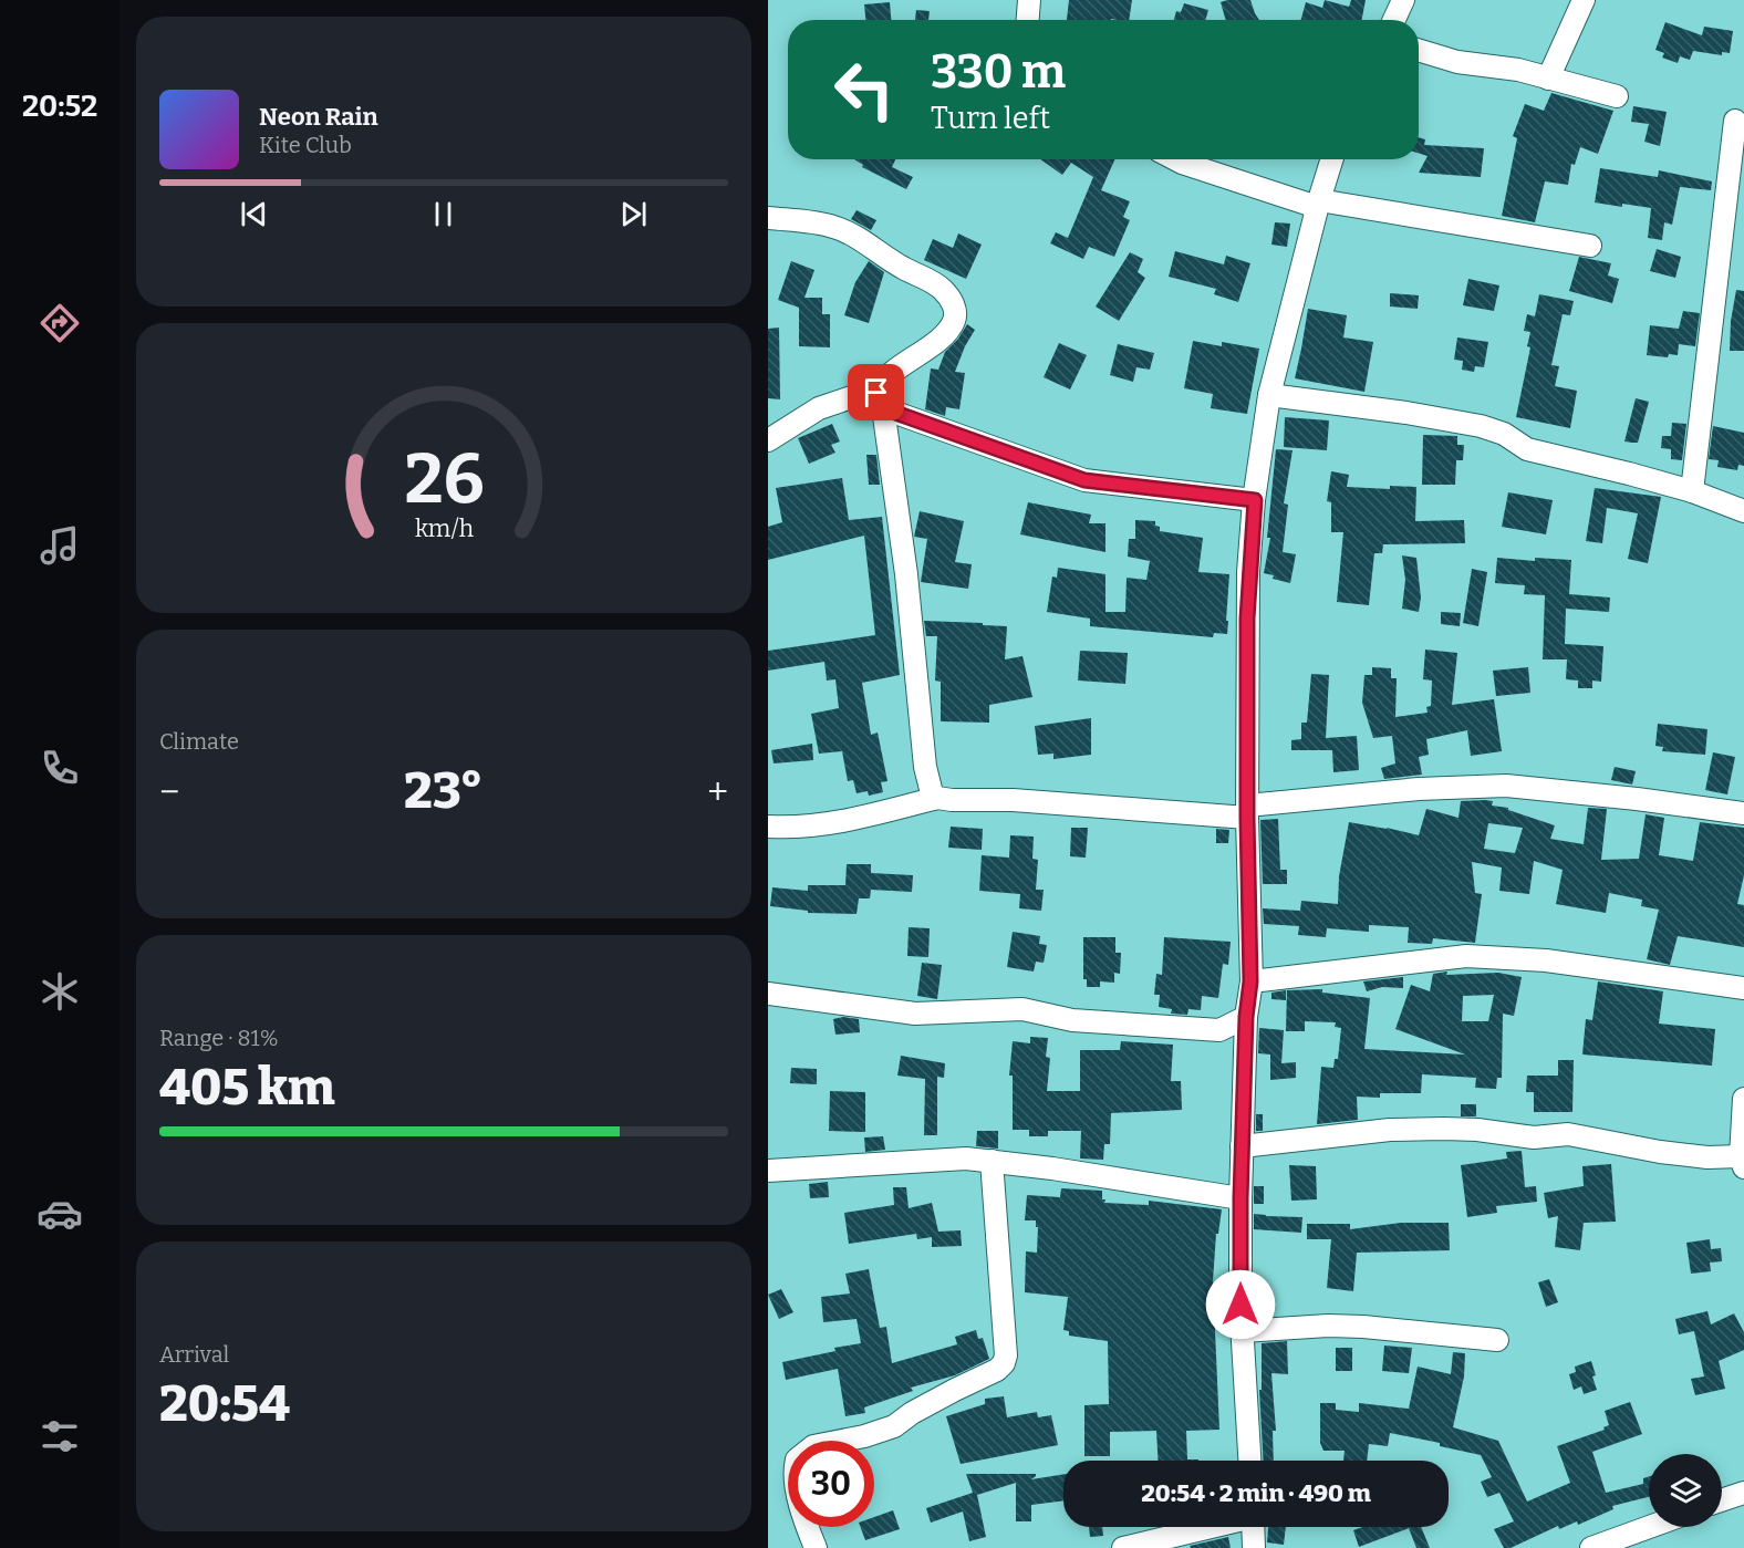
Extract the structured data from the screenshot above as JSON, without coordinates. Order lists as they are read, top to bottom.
{
  "page": {
    "tabs": "20:52",
    "turn": ["330 m", "Turn left"],
    "song": ["Neon Rain", "Kite Club"],
    "tile": [
      "Climate",
      ["Range · 81%", "405 km"],
      ["Arrival", "20:54"]
    ],
    "heat": ["−", "23°", "+"],
    "limit": "30",
    "trip": "20:54 · 2 min · 490 m",
    "gauge": ["26", "km/h"]
  }
}
